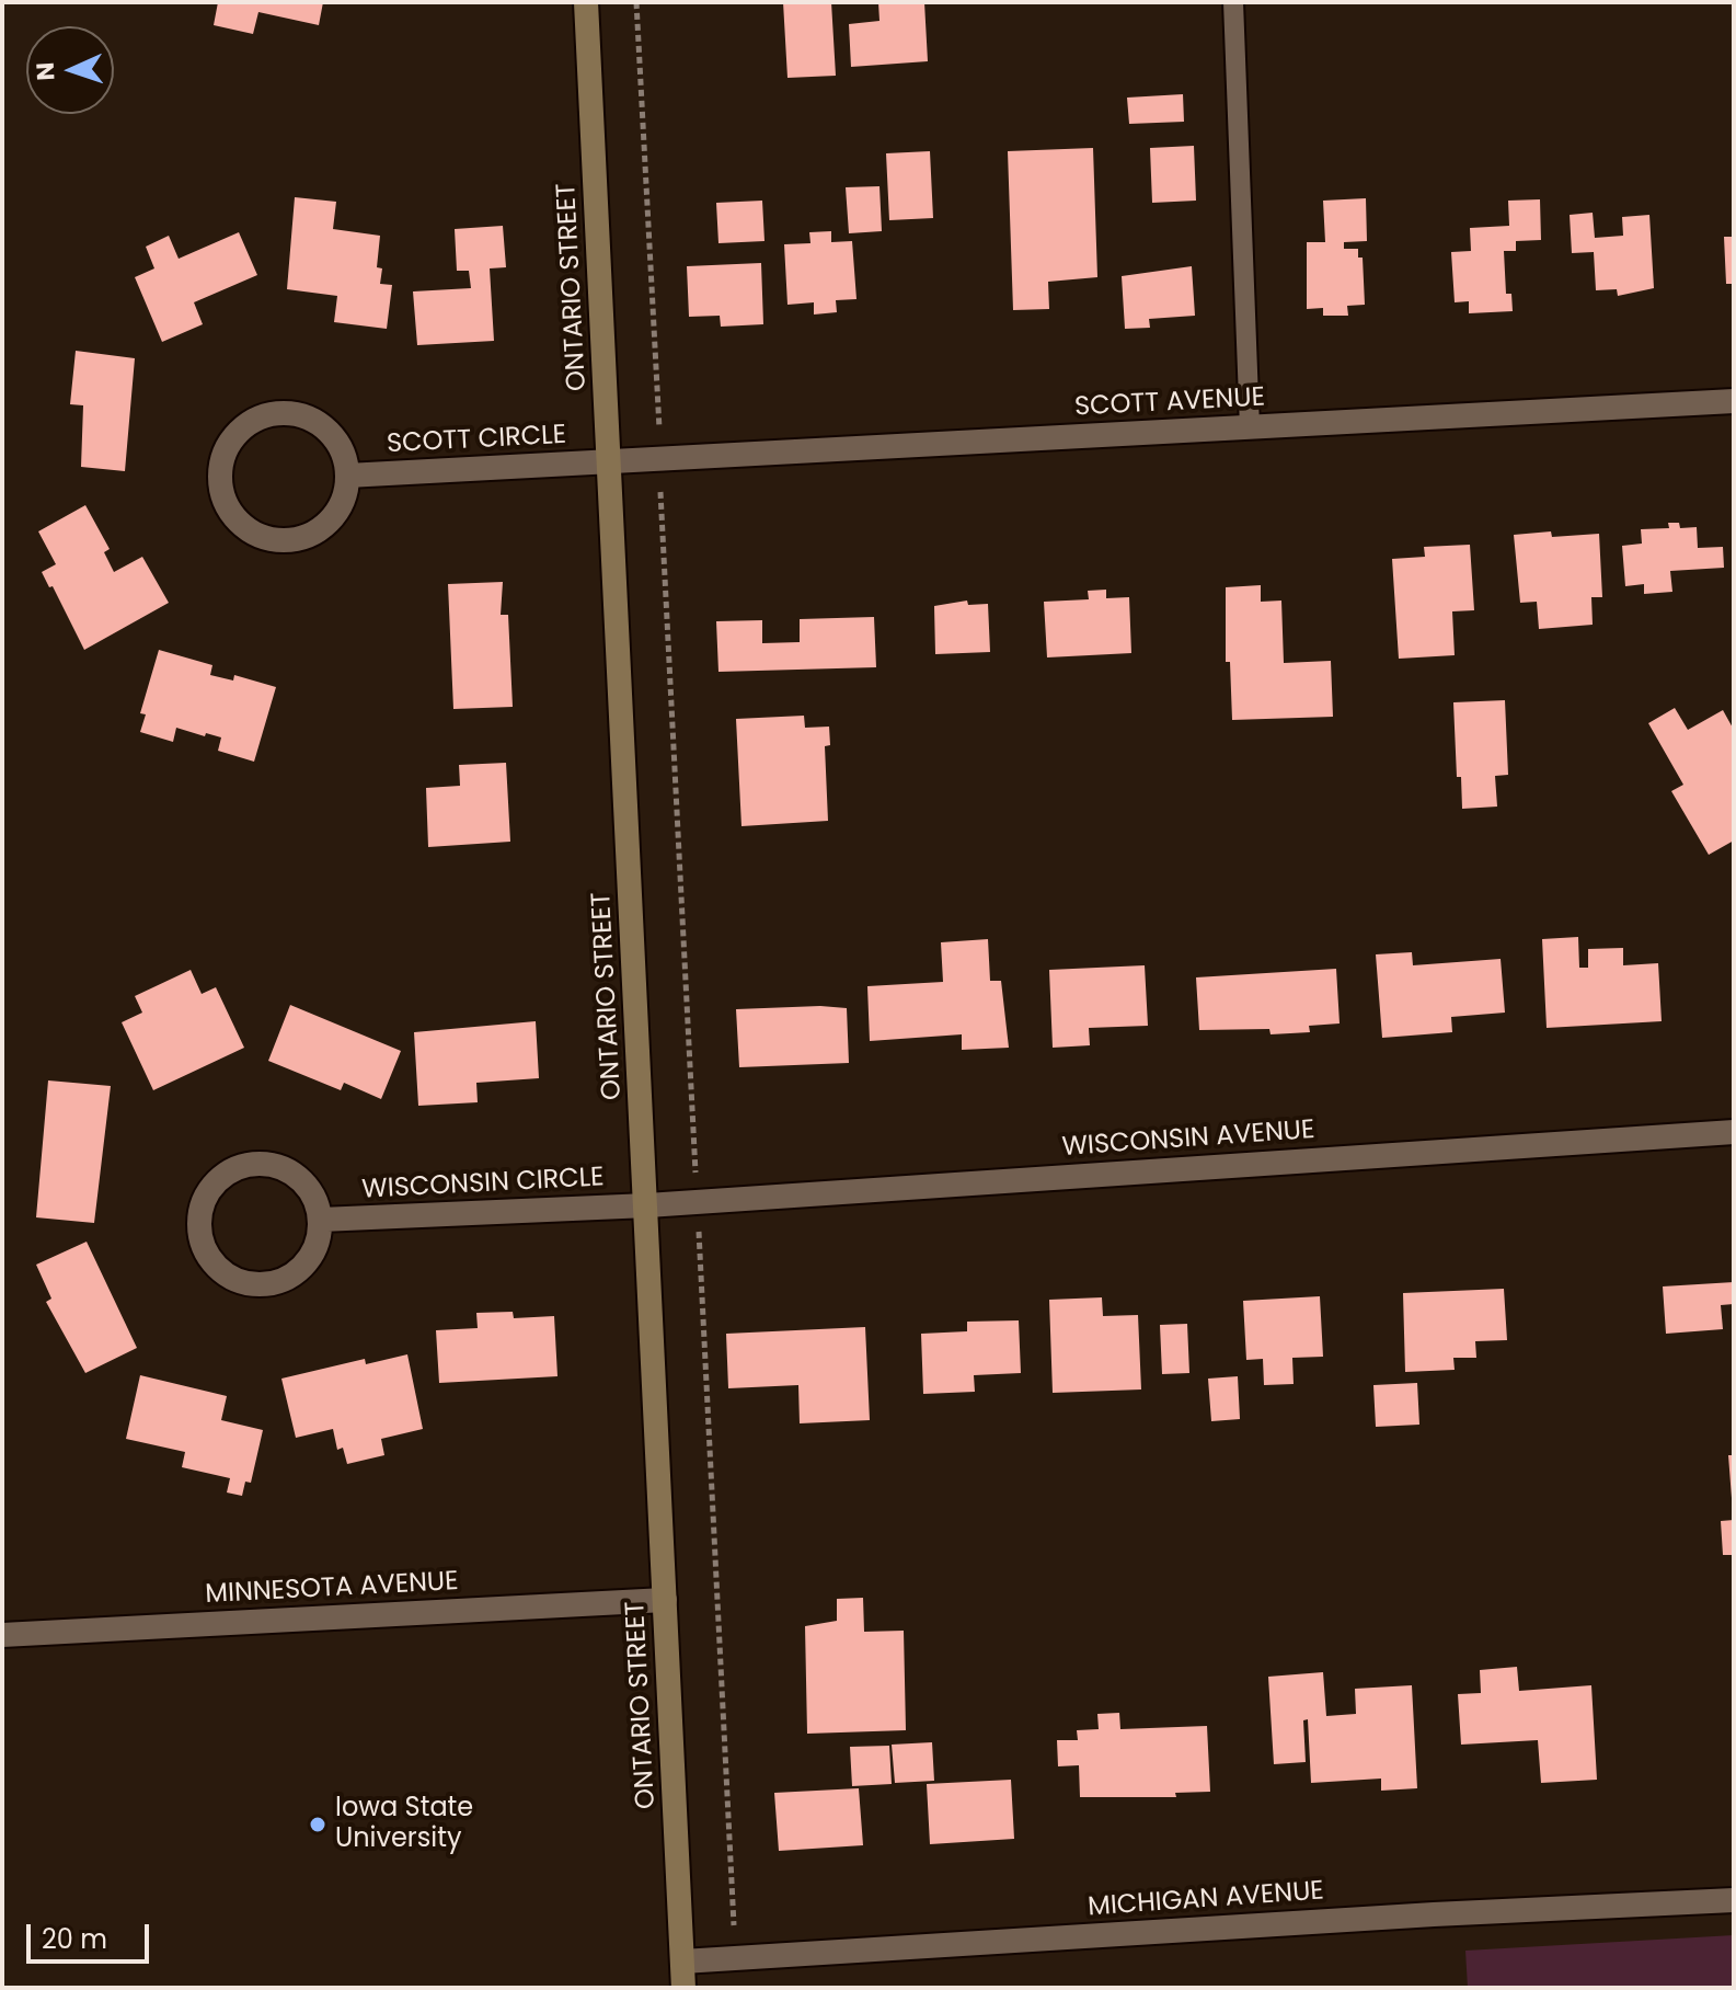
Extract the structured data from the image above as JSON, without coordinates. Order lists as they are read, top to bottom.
{
  "streets": {
    "main road": ["ONTARIO STREET"],
    "street": [
      "SCOTT AVENUE",
      "SCOTT CIRCLE",
      "WISCONSIN AVENUE",
      "WISCONSIN CIRCLE",
      "MINNESOTA AVENUE",
      "MICHIGAN AVENUE"
    ]
  },
  "crossings": [
    ["ONTARIO STREET", "SCOTT AVENUE"],
    ["ONTARIO STREET", "SCOTT CIRCLE"],
    ["ONTARIO STREET", "WISCONSIN AVENUE"],
    ["ONTARIO STREET", "WISCONSIN CIRCLE"],
    ["ONTARIO STREET", "MINNESOTA AVENUE"],
    ["ONTARIO STREET", "MICHIGAN AVENUE"],
    ["SCOTT AVENUE", "SCOTT CIRCLE"],
    ["WISCONSIN AVENUE", "WISCONSIN CIRCLE"]
  ],
  "places": ["Iowa State University"],
  "scale_bar": "20 m",
  "north": "left"
}
